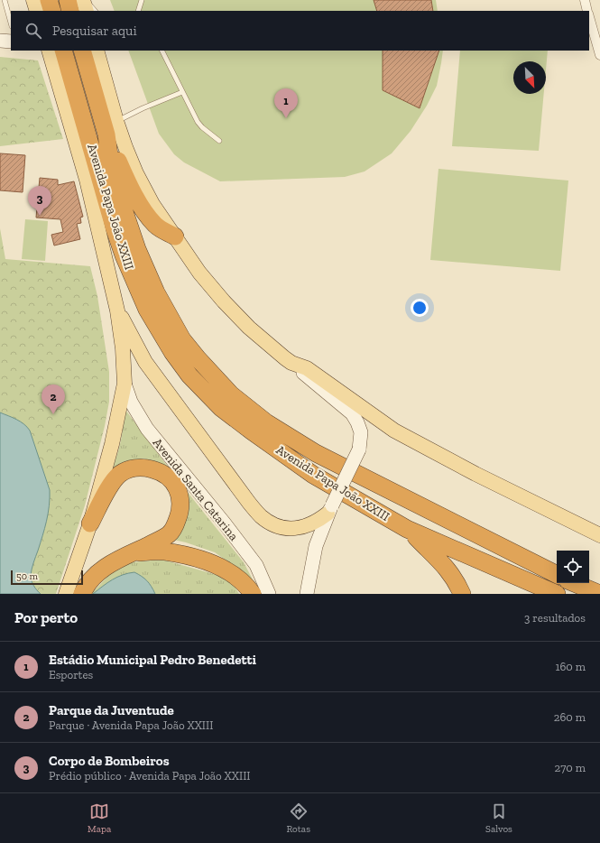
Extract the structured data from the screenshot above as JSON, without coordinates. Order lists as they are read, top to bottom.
{
  "streets": {
    "highway": ["Avenida Papa João XXIII"],
    "main road": ["Avenida Santa Catarina"]
  },
  "crossings": [
    ["Avenida Papa João XXIII", "Avenida Santa Catarina"]
  ],
  "scale_bar": "50 m",
  "north": "bottom right",
  "page": {
    "search": "Pesquisar aqui",
    "pins": ["1", "3", "2"],
    "scale": "50 m",
    "heading": ["Por perto", "3 resultados"],
    "list": [
      {
        "mark": "1",
        "name": "Estádio Municipal Pedro Benedetti",
        "note": "Esportes",
        "value": "160 m"
      },
      {
        "mark": "2",
        "name": "Parque da Juventude",
        "note": "Parque · Avenida Papa João XXIII",
        "value": "260 m"
      },
      {
        "mark": "3",
        "name": "Corpo de Bombeiros",
        "note": "Prédio público · Avenida Papa João XXIII",
        "value": "270 m"
      }
    ],
    "nav": ["Mapa", "Rotas", "Salvos"]
  }
}
